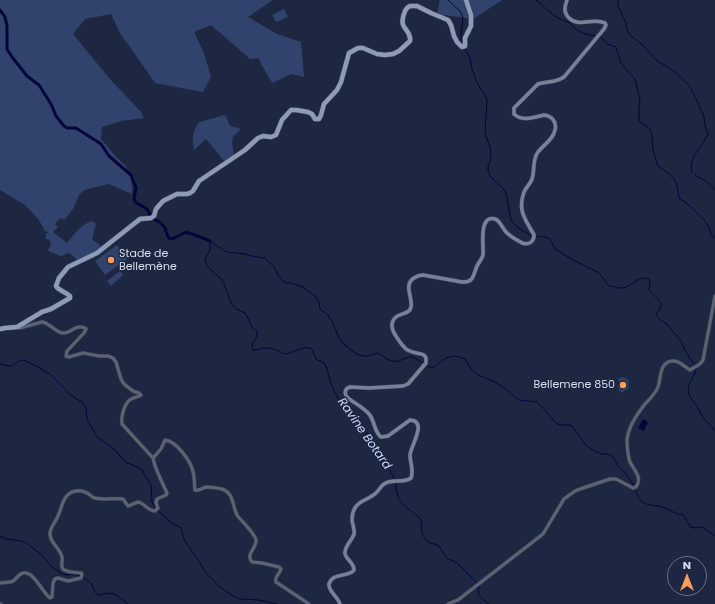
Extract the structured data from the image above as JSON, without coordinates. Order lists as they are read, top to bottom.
{
  "water": ["Ravine Botard"],
  "places": ["Stade de Bellemène", "Bellemene 850"],
  "north": "top"
}
